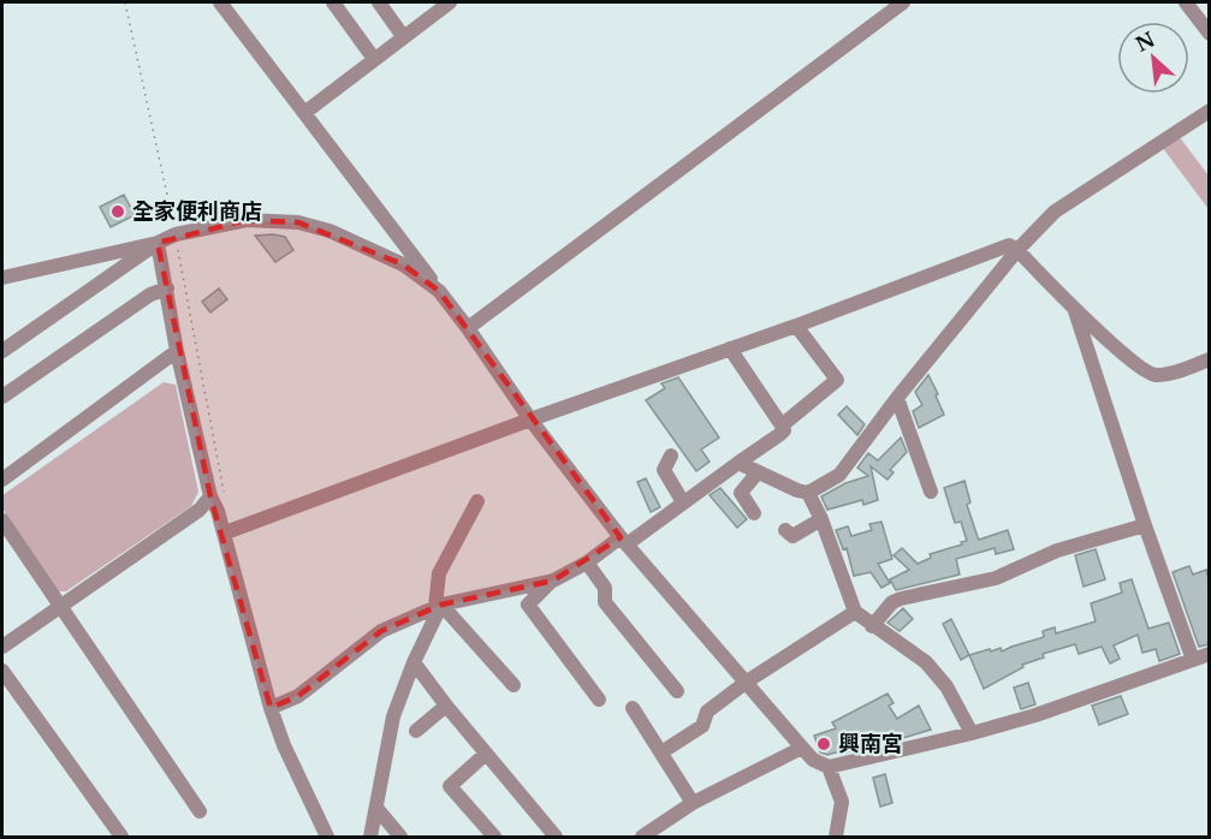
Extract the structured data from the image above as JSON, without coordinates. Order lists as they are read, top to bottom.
{
  "places": ["全家便利商店", "興南宮"],
  "north": "top left"
}
